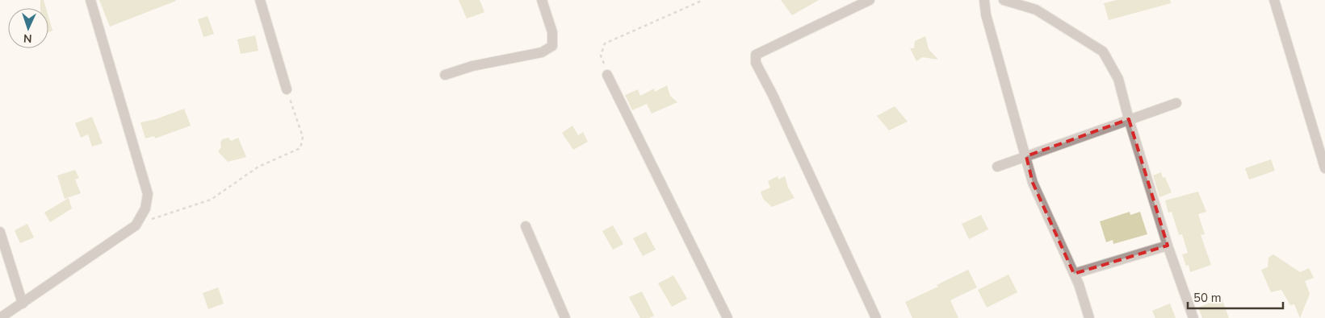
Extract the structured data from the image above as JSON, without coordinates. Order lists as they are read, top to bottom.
{
  "scale_bar": "50 m",
  "north": "bottom"
}
